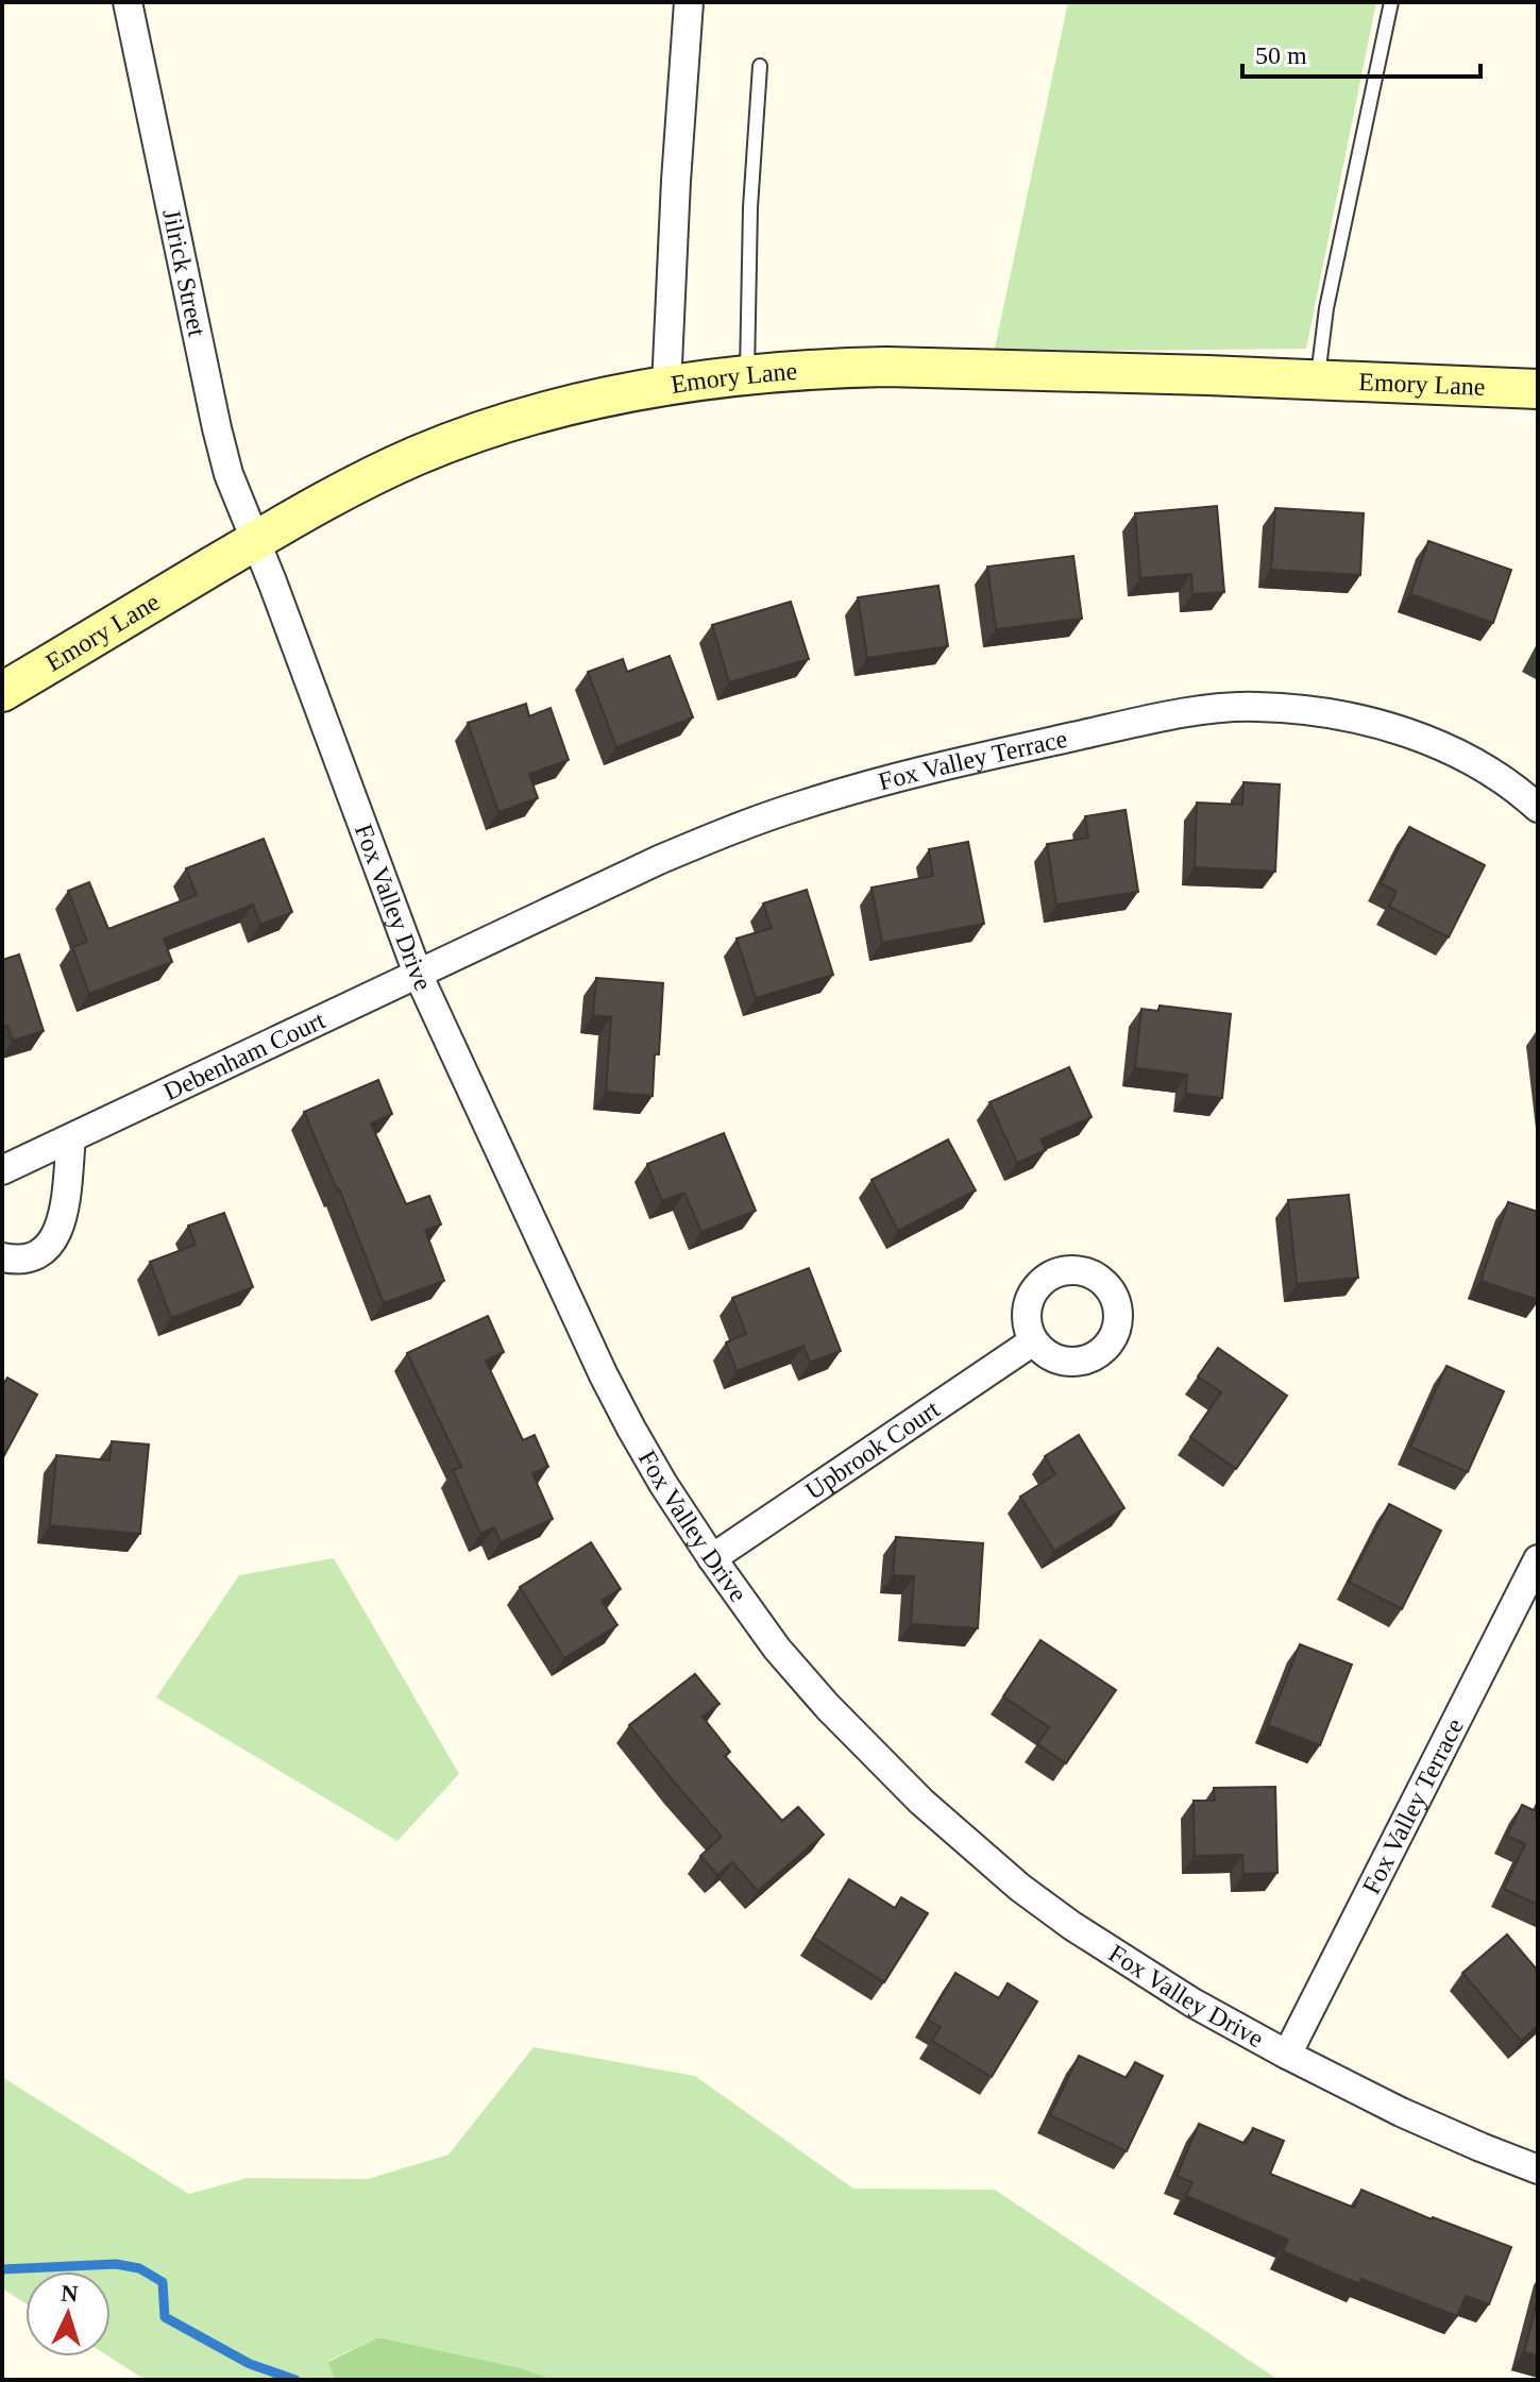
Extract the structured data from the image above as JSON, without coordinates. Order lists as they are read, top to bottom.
{
  "streets": {
    "street": [
      "Jilrick Street",
      "Emory Lane",
      "Fox Valley Terrace",
      "Fox Valley Drive",
      "Debenham Court",
      "Upbrook Court"
    ]
  },
  "crossings": [
    ["Jilrick Street", "Emory Lane"],
    ["Jilrick Street", "Fox Valley Drive"],
    ["Emory Lane", "Fox Valley Drive"],
    ["Fox Valley Terrace", "Fox Valley Drive"],
    ["Fox Valley Terrace", "Debenham Court"],
    ["Fox Valley Drive", "Debenham Court"],
    ["Fox Valley Drive", "Upbrook Court"]
  ],
  "scale_bar": "50 m",
  "north": "top"
}
